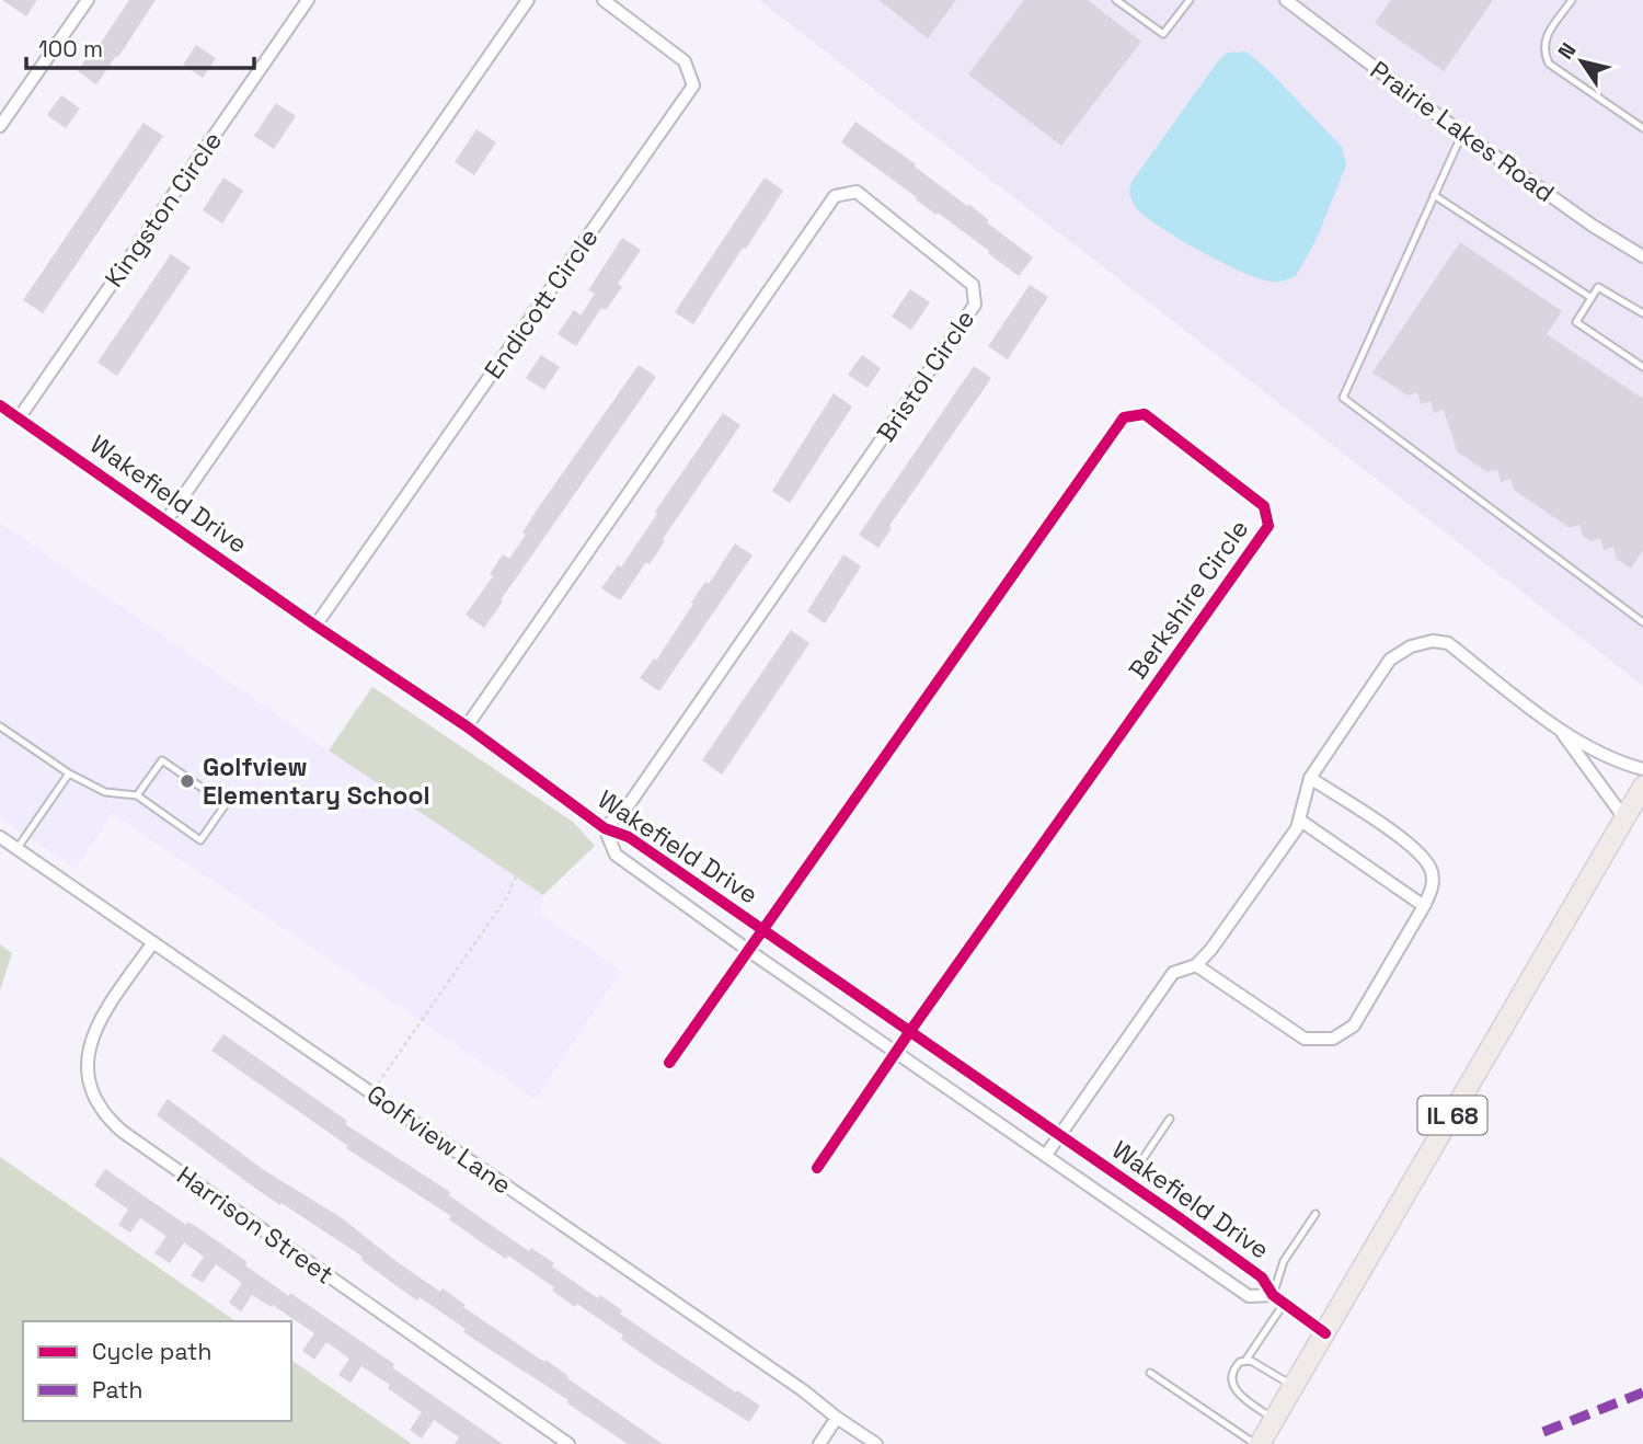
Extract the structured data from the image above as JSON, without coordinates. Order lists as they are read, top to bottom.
{
  "streets": {
    "main road": ["IL 68"],
    "street": [
      "Prairie Lakes Road",
      "Kingston Circle",
      "Endicott Circle",
      "Bristol Circle",
      "Wakefield Drive",
      "Berkshire Circle",
      "Golfview Lane",
      "Harrison Street"
    ]
  },
  "crossings": [
    ["Kingston Circle", "Wakefield Drive"],
    ["Endicott Circle", "Wakefield Drive"],
    ["Bristol Circle", "Wakefield Drive"],
    ["Wakefield Drive", "Berkshire Circle"],
    ["Wakefield Drive", "IL 68"],
    ["Golfview Lane", "Harrison Street"]
  ],
  "places": ["Golfview Elementary School"],
  "legend": ["Cycle path", "Path"],
  "scale_bar": "100 m",
  "north": "top left"
}
